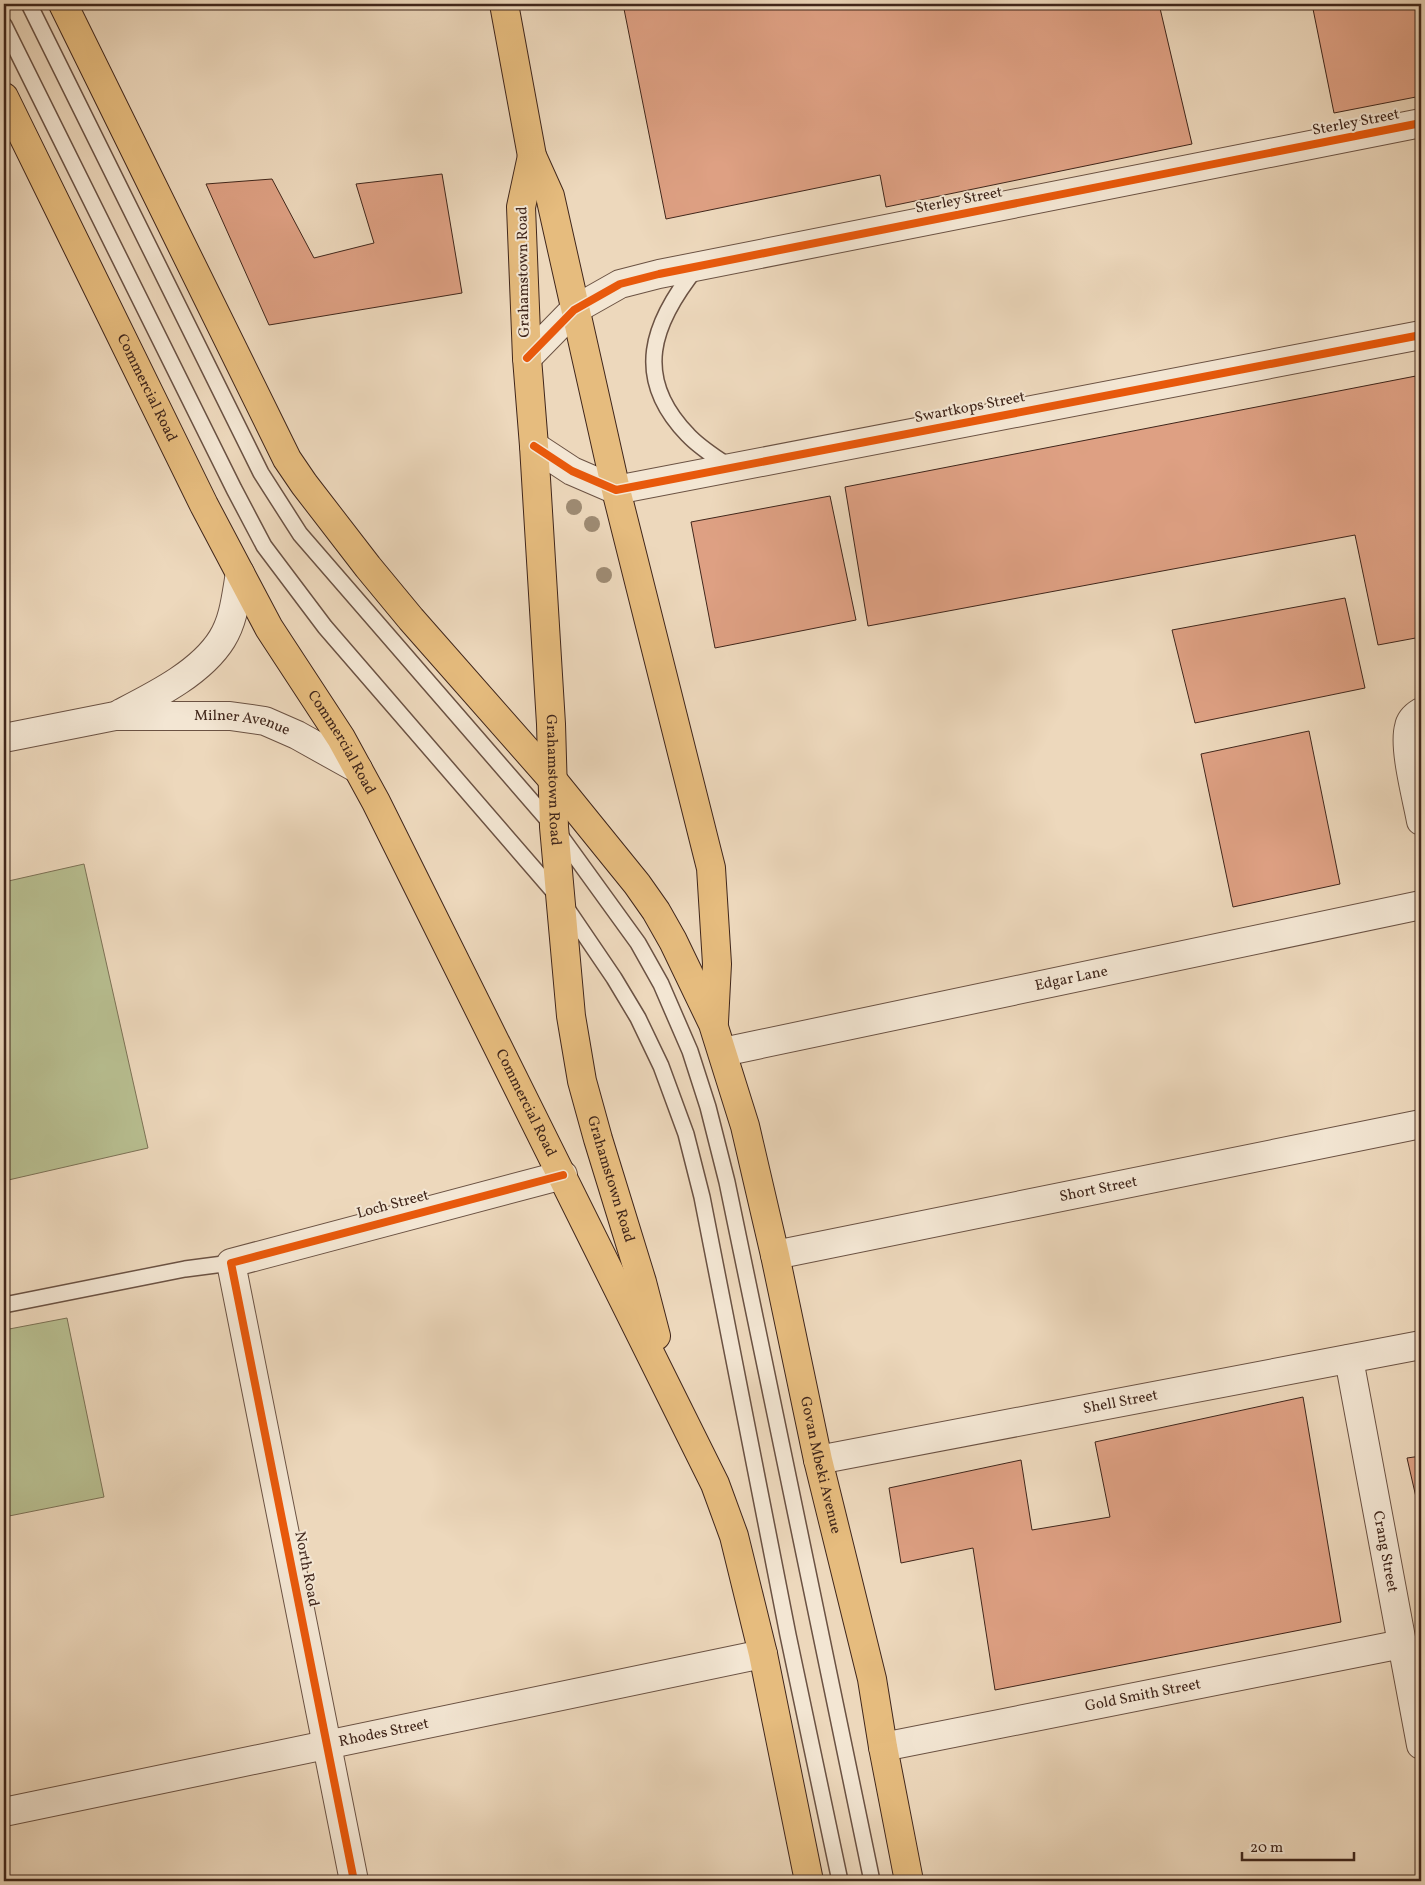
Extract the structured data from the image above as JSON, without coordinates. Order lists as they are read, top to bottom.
{
  "streets": {
    "main road": ["Grahamstown Road", "Commercial Road", "Govan Mbeki Avenue"],
    "street": [
      "Sterley Street",
      "Swartkops Street",
      "Milner Avenue",
      "Edgar Lane",
      "Short Street",
      "Loch Street",
      "Shell Street",
      "Crang Street",
      "North Road",
      "Gold Smith Street",
      "Rhodes Street"
    ]
  },
  "crossings": [
    ["Sterley Street", "Grahamstown Road"],
    ["Grahamstown Road", "Commercial Road"],
    ["Grahamstown Road", "Swartkops Street"],
    ["Commercial Road", "Milner Avenue"],
    ["Commercial Road", "Loch Street"],
    ["Edgar Lane", "Govan Mbeki Avenue"],
    ["Short Street", "Govan Mbeki Avenue"],
    ["Loch Street", "North Road"],
    ["Shell Street", "Govan Mbeki Avenue"],
    ["Shell Street", "Crang Street"],
    ["Govan Mbeki Avenue", "Gold Smith Street"],
    ["Crang Street", "Gold Smith Street"],
    ["North Road", "Rhodes Street"]
  ],
  "scale_bar": "20 m"
}
